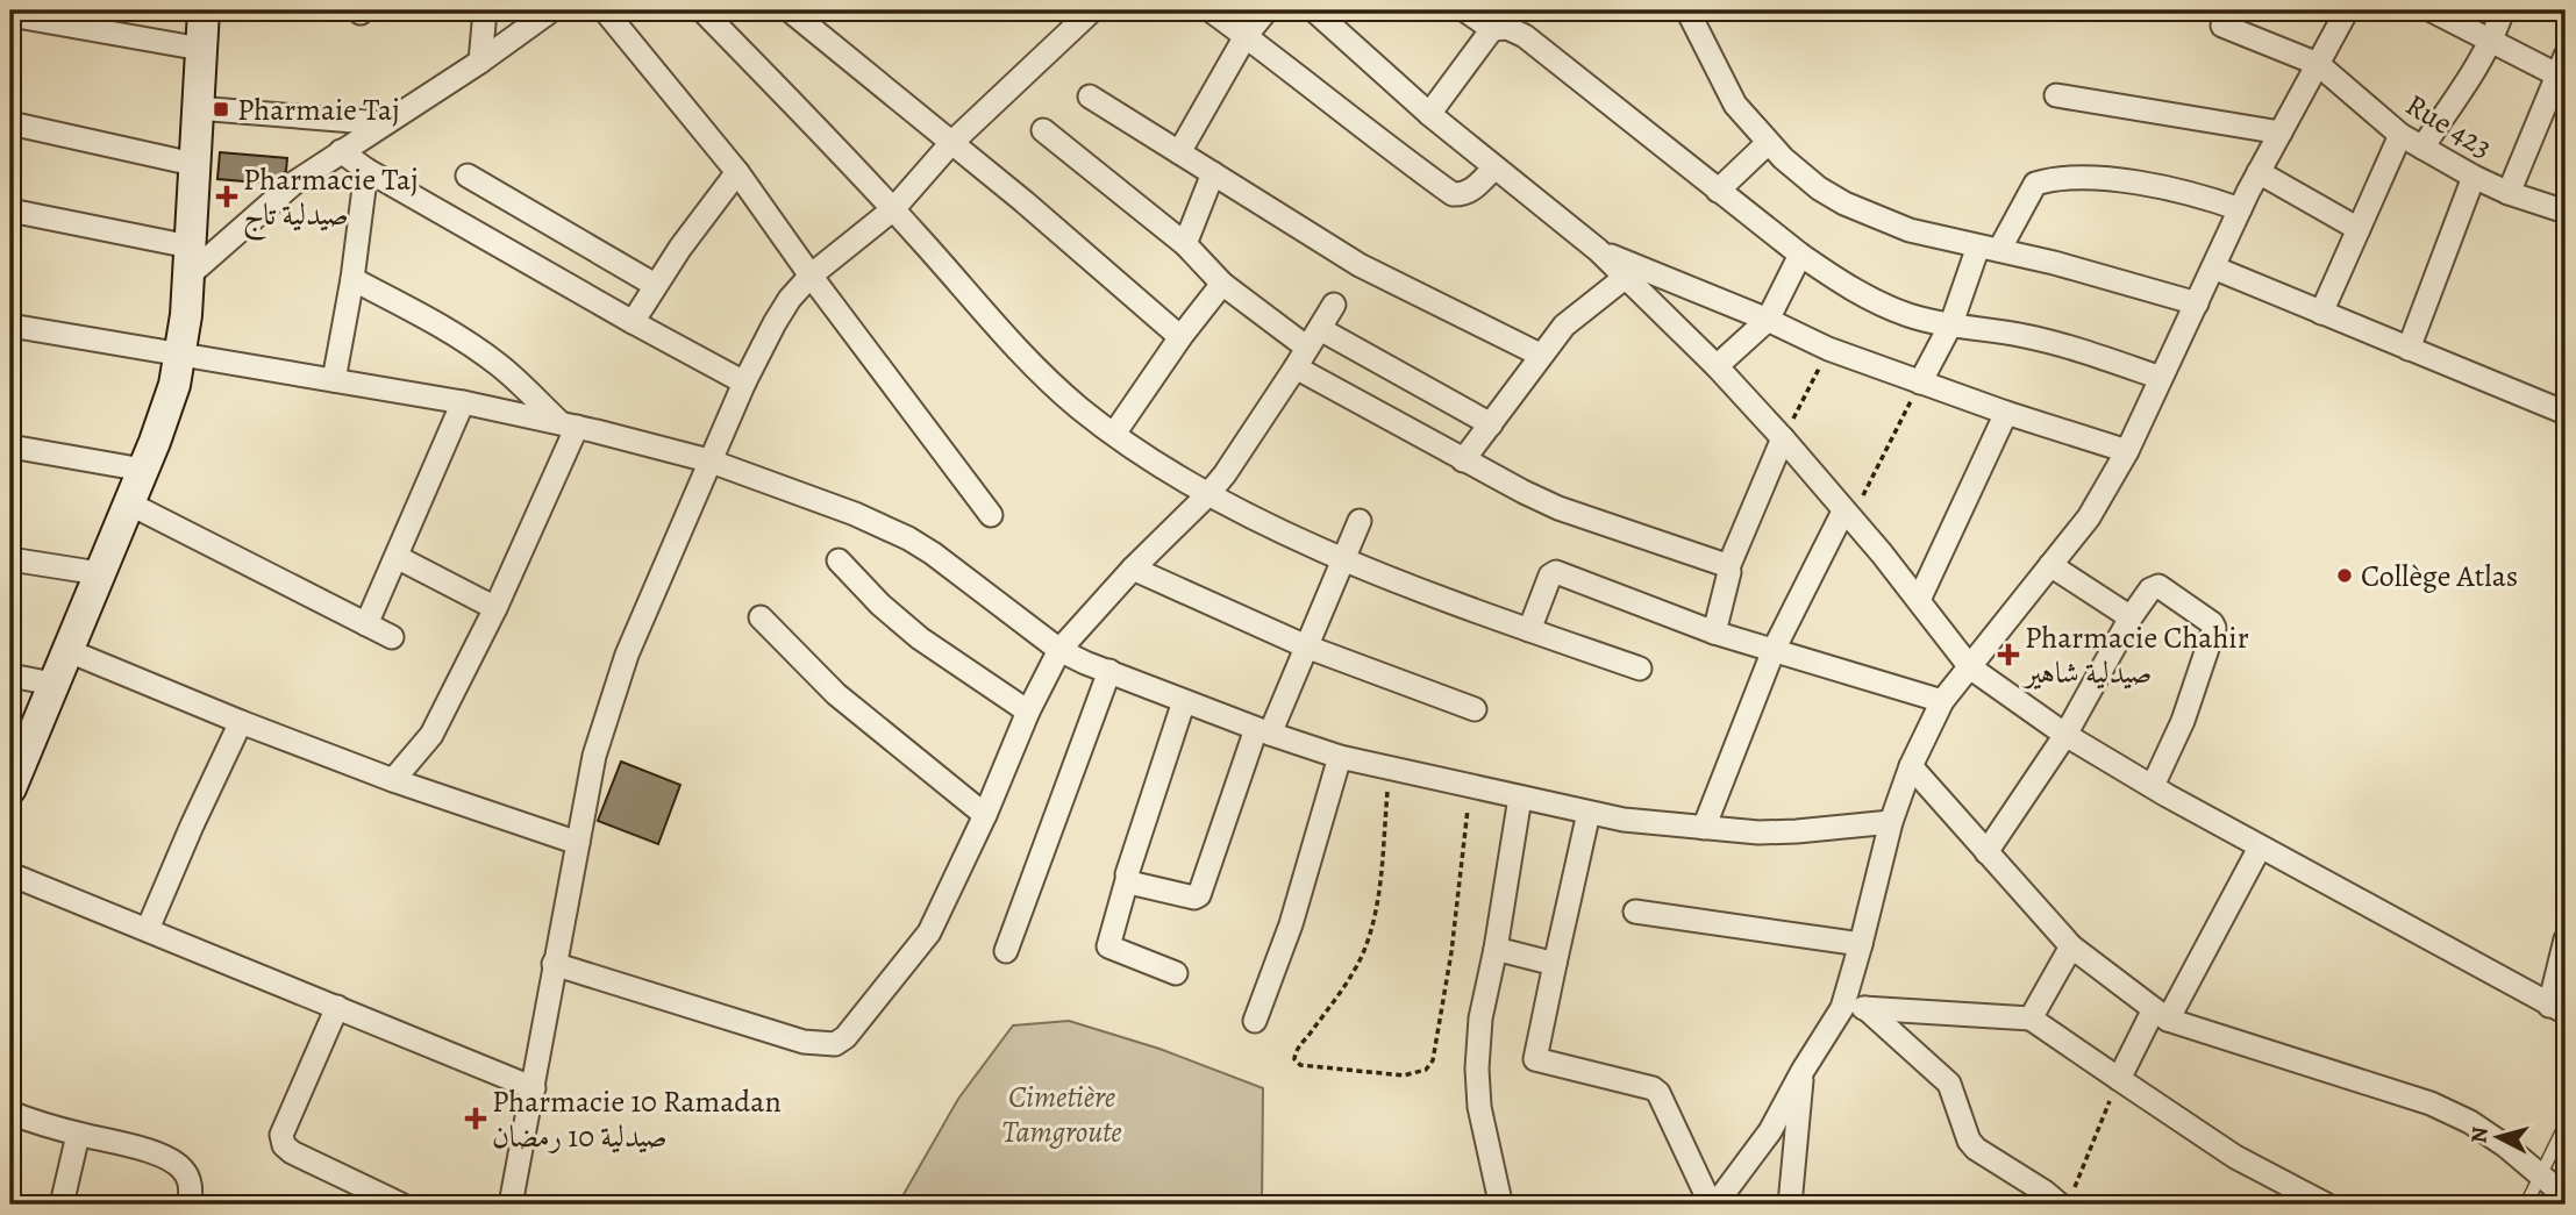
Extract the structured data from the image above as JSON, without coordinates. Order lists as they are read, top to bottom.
{
  "streets": {
    "street": ["Rue 423"]
  },
  "parks": ["Cimetière Tamgroute"],
  "places": {
    "transit": ["Pharmaie Taj"],
    "health": ["Pharmacie Taj صيدلية تاج", "Pharmacie Chahir صيدلية شاهير", "Pharmacie 10 Ramadan صيدلية 10 رمضان"],
    "other": ["Collège Atlas"]
  },
  "north": "left"
}
